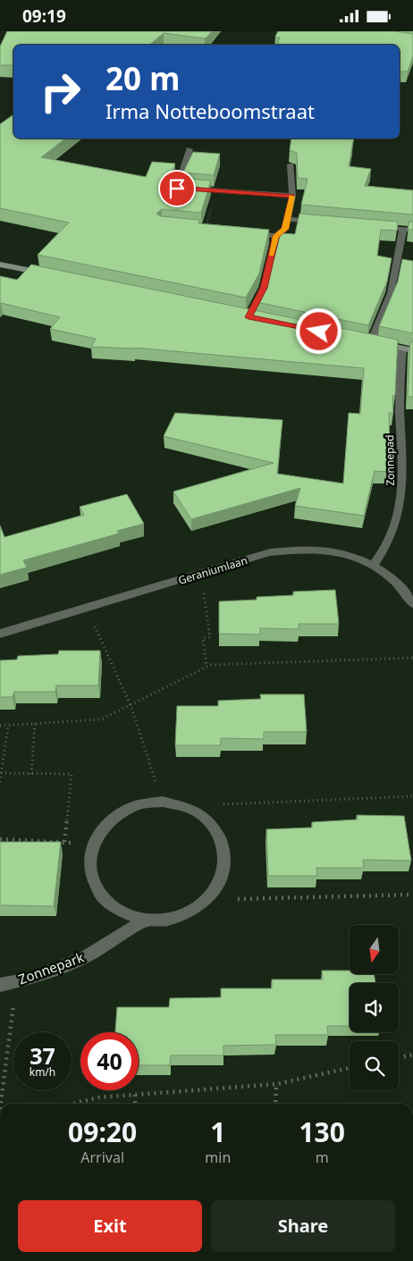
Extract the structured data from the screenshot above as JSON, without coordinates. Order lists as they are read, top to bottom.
{
  "streets": {
    "street": ["Zonnepad", "Geraniumlaan", "Zonnepark"]
  },
  "crossings": [
    ["Zonnepad", "Geraniumlaan"]
  ],
  "north": "bottom",
  "page": {
    "status": "09:19",
    "turn": ["20 m", "Irma Notteboomstraat"],
    "speed": "37 km/h",
    "limit": "40",
    "eta": [
      "09:20",
      "Arrival",
      "1",
      "min",
      "130",
      "m"
    ],
    "buttons": ["Exit", "Share"]
  }
}
